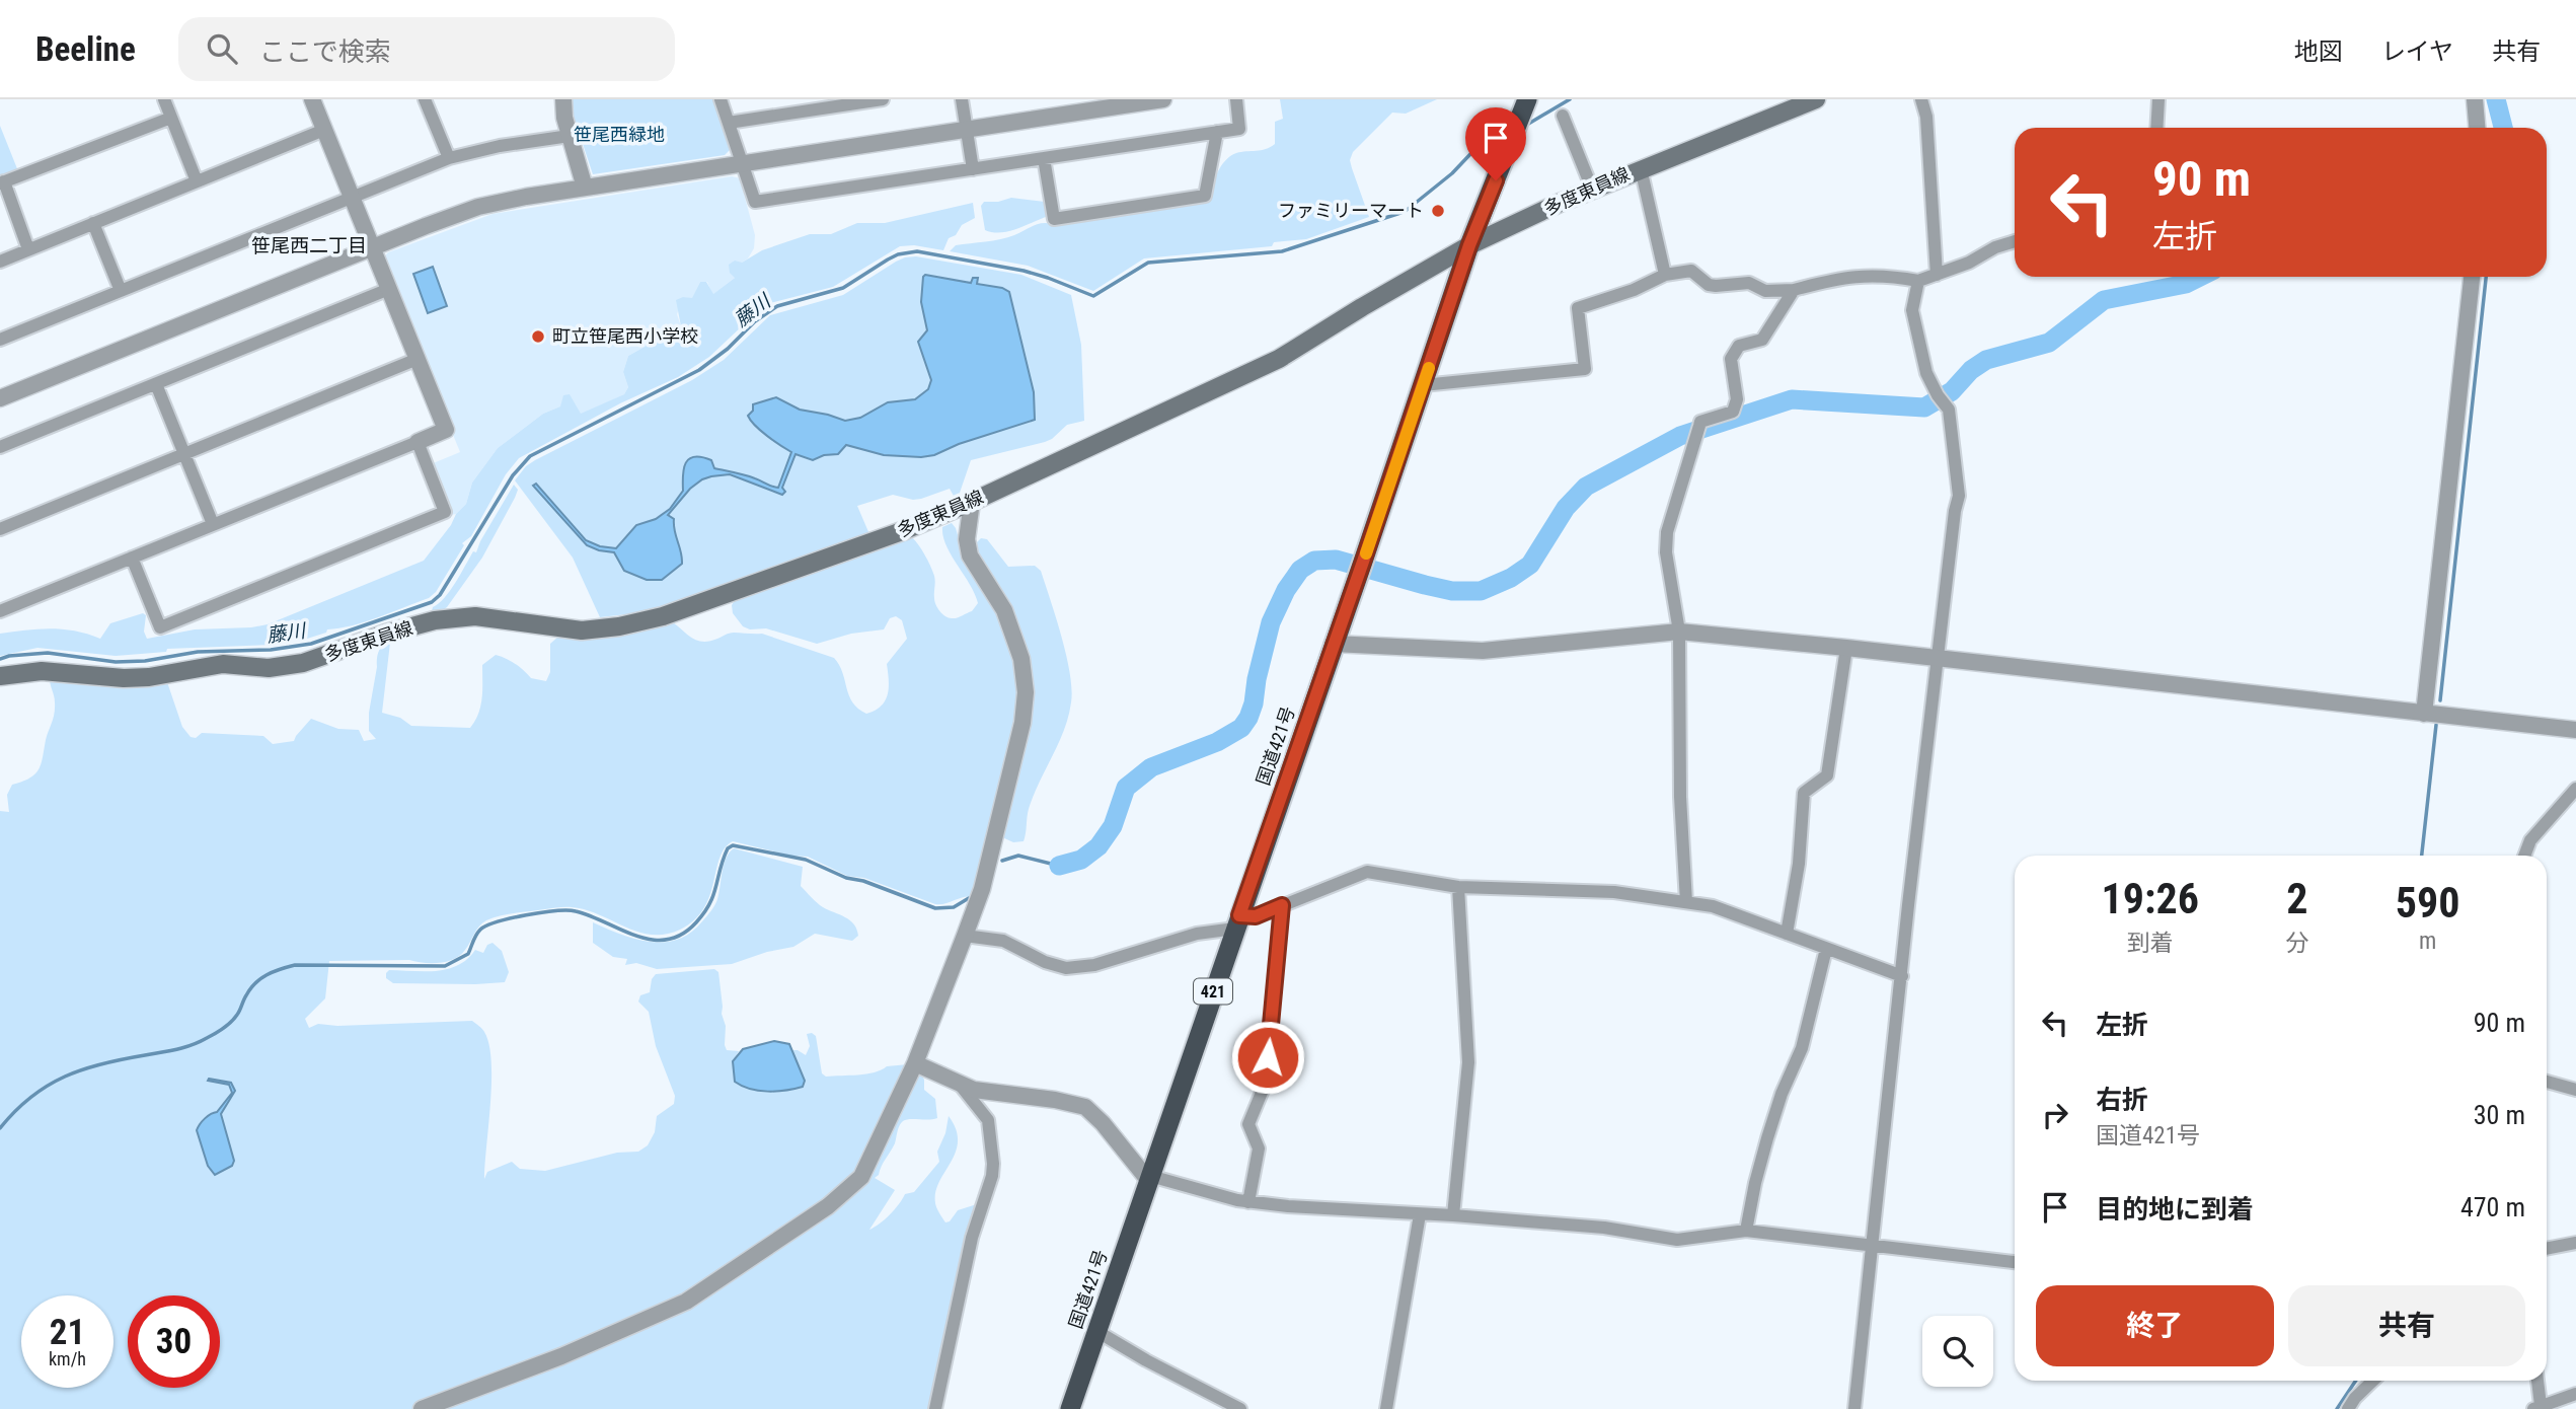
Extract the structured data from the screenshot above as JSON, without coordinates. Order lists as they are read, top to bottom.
{
  "streets": {
    "highway": ["国道421号", "421"],
    "main road": ["多度東員線"]
  },
  "crossings": [
    ["多度東員線", "国道421号"]
  ],
  "districts": ["笹尾西二丁目"],
  "water": ["藤川"],
  "parks": ["笹尾西緑地"],
  "places": ["ファミリーマート", "町立笹尾西小学校"],
  "page": {
    "header": "Beeline",
    "search": "ここで検索",
    "nav": ["地図", "レイヤ", "共有"],
    "turn": ["90 m", "左折"],
    "eta": [
      "19:26",
      "到着",
      "2",
      "分",
      "590",
      "m"
    ],
    "list": [
      {
        "name": "左折",
        "value": "90 m"
      },
      {
        "name": "右折",
        "note": "国道421号",
        "value": "30 m"
      },
      {
        "name": "目的地に到着",
        "value": "470 m"
      }
    ],
    "buttons": ["終了", "共有"],
    "speed": "21 km/h",
    "limit": "30"
  }
}
